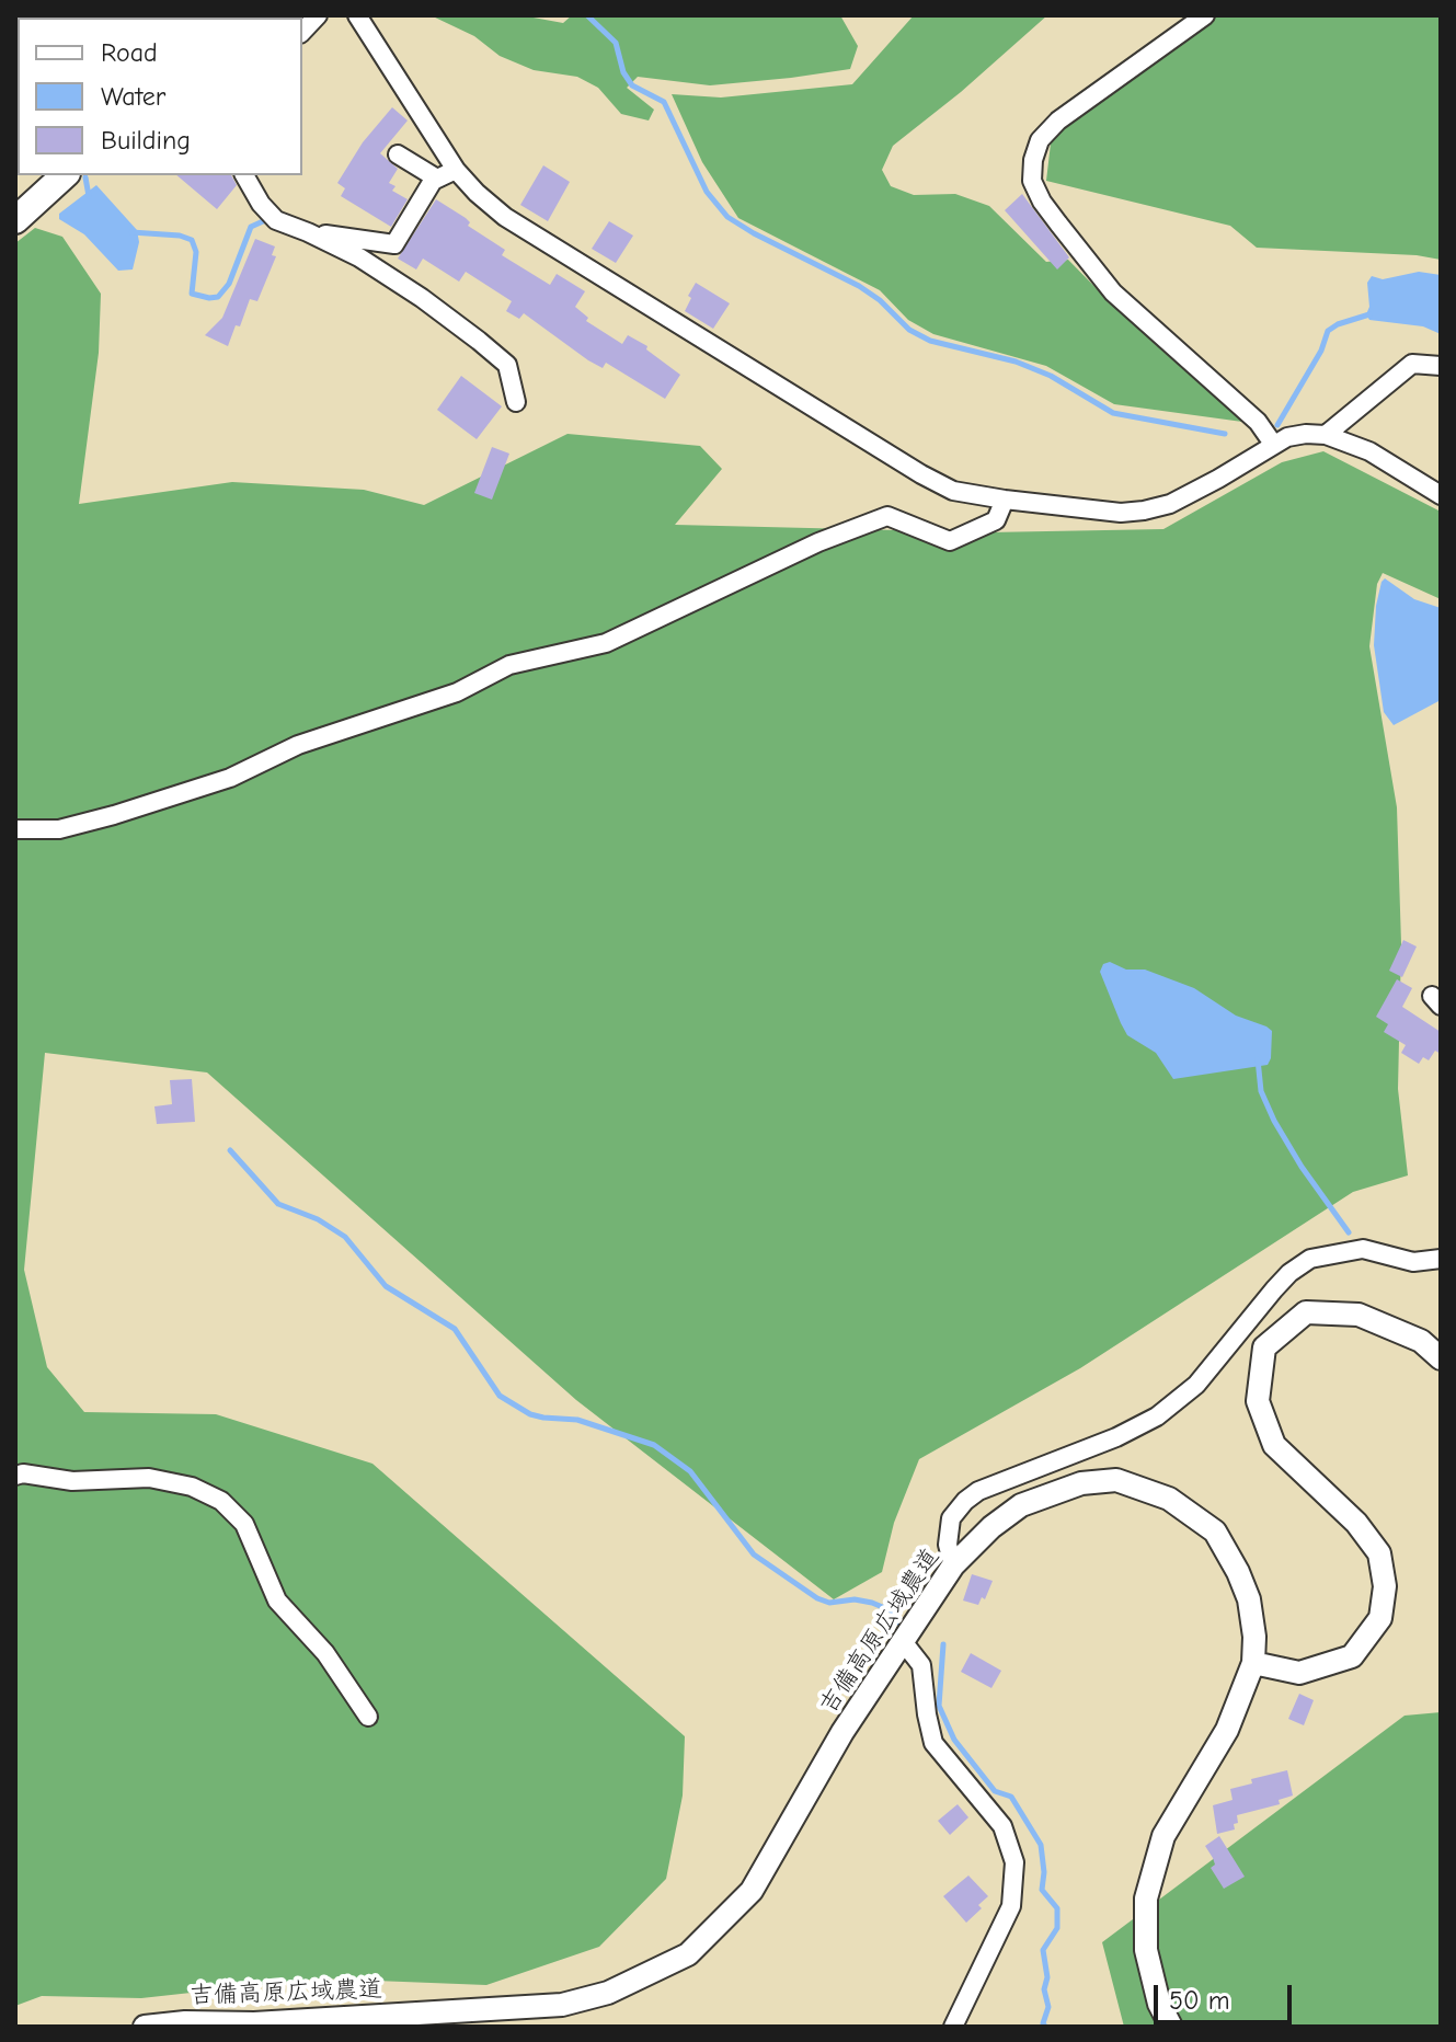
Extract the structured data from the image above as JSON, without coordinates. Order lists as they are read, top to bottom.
{
  "streets": {
    "street": ["吉備高原広域農道"]
  },
  "legend": ["Road", "Water", "Building"],
  "scale_bar": "50 m"
}
